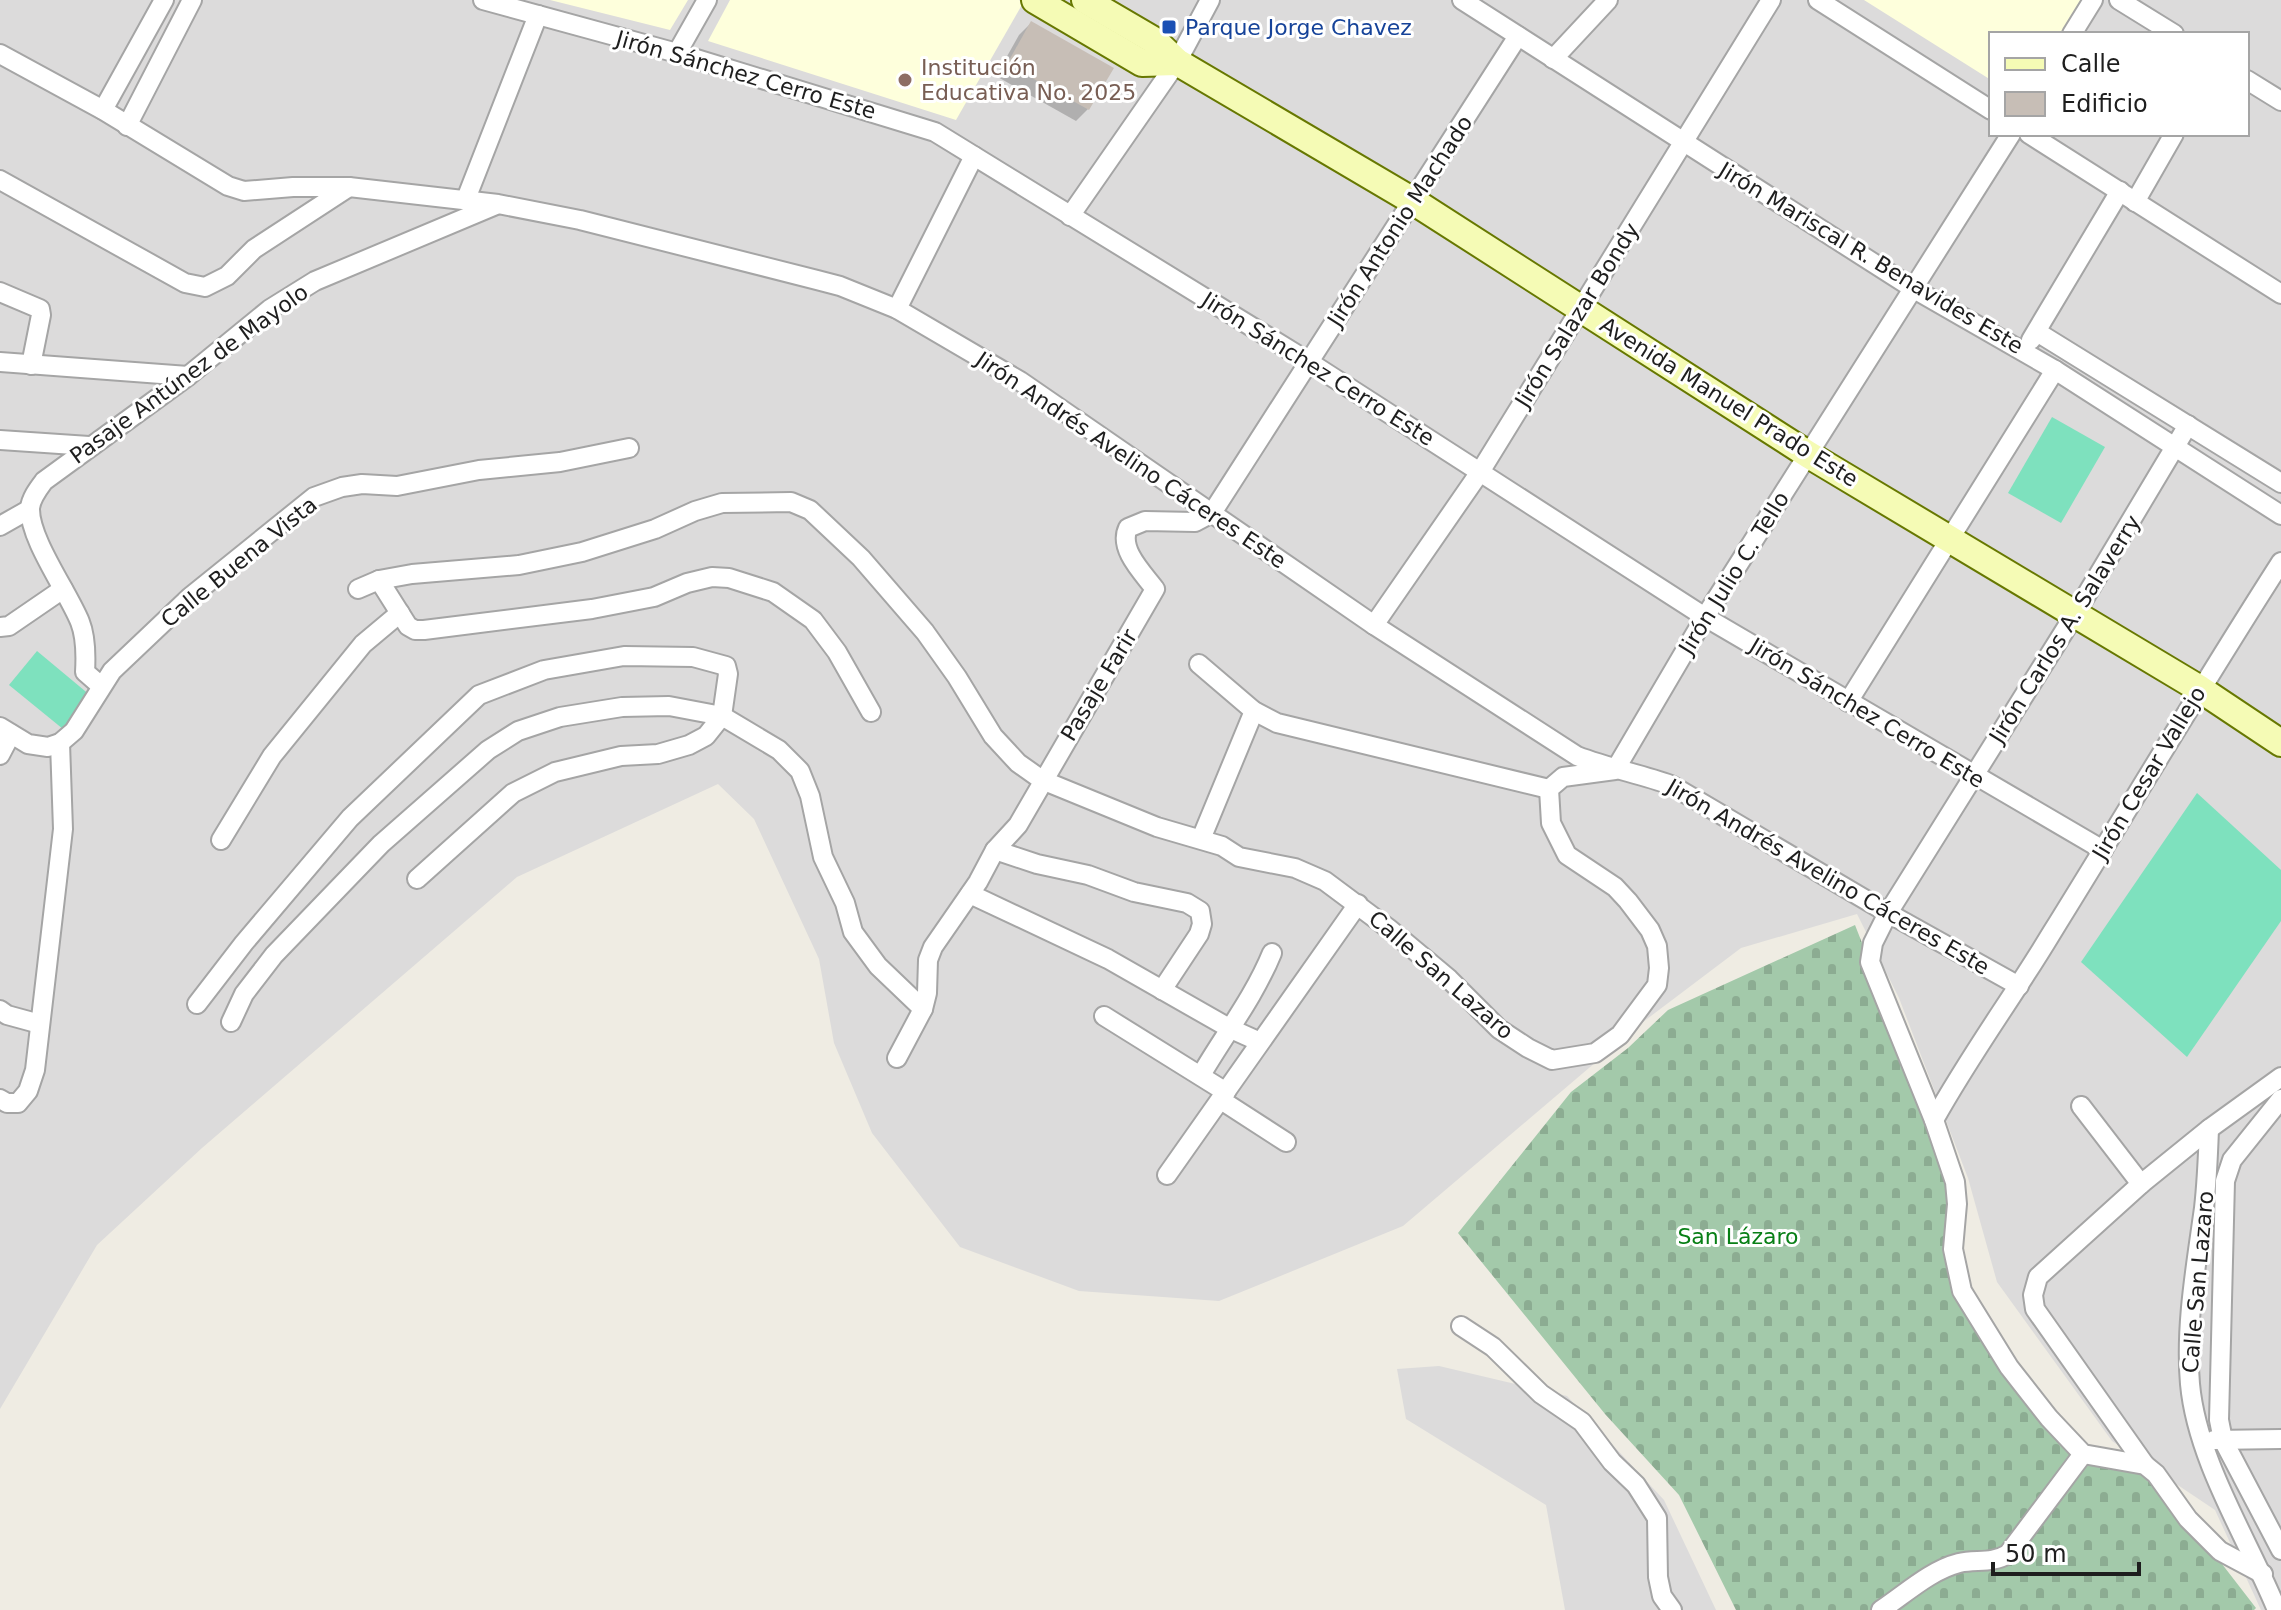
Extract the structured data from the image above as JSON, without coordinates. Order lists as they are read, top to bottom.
{
  "streets": {
    "street": [
      "Jirón Sánchez Cerro Este",
      "Jirón Antonio Machado",
      "Jirón Mariscal R. Benavides Este",
      "Jirón Salazar Bondy",
      "Pasaje Antúnez de Mayolo",
      "Avenida Manuel Prado Este",
      "Jirón Andrés Avelino Cáceres Este",
      "Calle Buena Vista",
      "Jirón Julio C. Tello",
      "Jirón Carlos A. Salaverry",
      "Pasaje Farir",
      "Jirón Cesar Vallejo",
      "Calle San Lazaro"
    ]
  },
  "crossings": [
    ["Jirón Sánchez Cerro Este", "Jirón Antonio Machado"],
    ["Jirón Sánchez Cerro Este", "Jirón Salazar Bondy"],
    ["Jirón Sánchez Cerro Este", "Jirón Julio C. Tello"],
    ["Jirón Sánchez Cerro Este", "Jirón Carlos A. Salaverry"],
    ["Jirón Sánchez Cerro Este", "Jirón Cesar Vallejo"],
    ["Jirón Antonio Machado", "Jirón Mariscal R. Benavides Este"],
    ["Jirón Antonio Machado", "Avenida Manuel Prado Este"],
    ["Jirón Antonio Machado", "Jirón Andrés Avelino Cáceres Este"],
    ["Jirón Antonio Machado", "Pasaje Farir"],
    ["Jirón Mariscal R. Benavides Este", "Jirón Salazar Bondy"],
    ["Jirón Mariscal R. Benavides Este", "Jirón Julio C. Tello"],
    ["Jirón Mariscal R. Benavides Este", "Jirón Carlos A. Salaverry"],
    ["Jirón Salazar Bondy", "Avenida Manuel Prado Este"],
    ["Jirón Salazar Bondy", "Jirón Andrés Avelino Cáceres Este"],
    ["Pasaje Antúnez de Mayolo", "Jirón Andrés Avelino Cáceres Este"],
    ["Avenida Manuel Prado Este", "Jirón Julio C. Tello"],
    ["Avenida Manuel Prado Este", "Jirón Carlos A. Salaverry"],
    ["Avenida Manuel Prado Este", "Jirón Cesar Vallejo"],
    ["Jirón Andrés Avelino Cáceres Este", "Jirón Julio C. Tello"],
    ["Jirón Andrés Avelino Cáceres Este", "Jirón Carlos A. Salaverry"],
    ["Jirón Andrés Avelino Cáceres Este", "Pasaje Farir"],
    ["Jirón Andrés Avelino Cáceres Este", "Jirón Cesar Vallejo"],
    ["Jirón Carlos A. Salaverry", "Jirón Cesar Vallejo"],
    ["Pasaje Farir", "Calle San Lazaro"]
  ],
  "parks": ["San Lázaro"],
  "places": {
    "transit": ["Parque Jorge Chavez"],
    "other": ["Institución Educativa No. 2025"]
  },
  "legend": ["Calle", "Edificio"],
  "scale_bar": "50 m"
}
